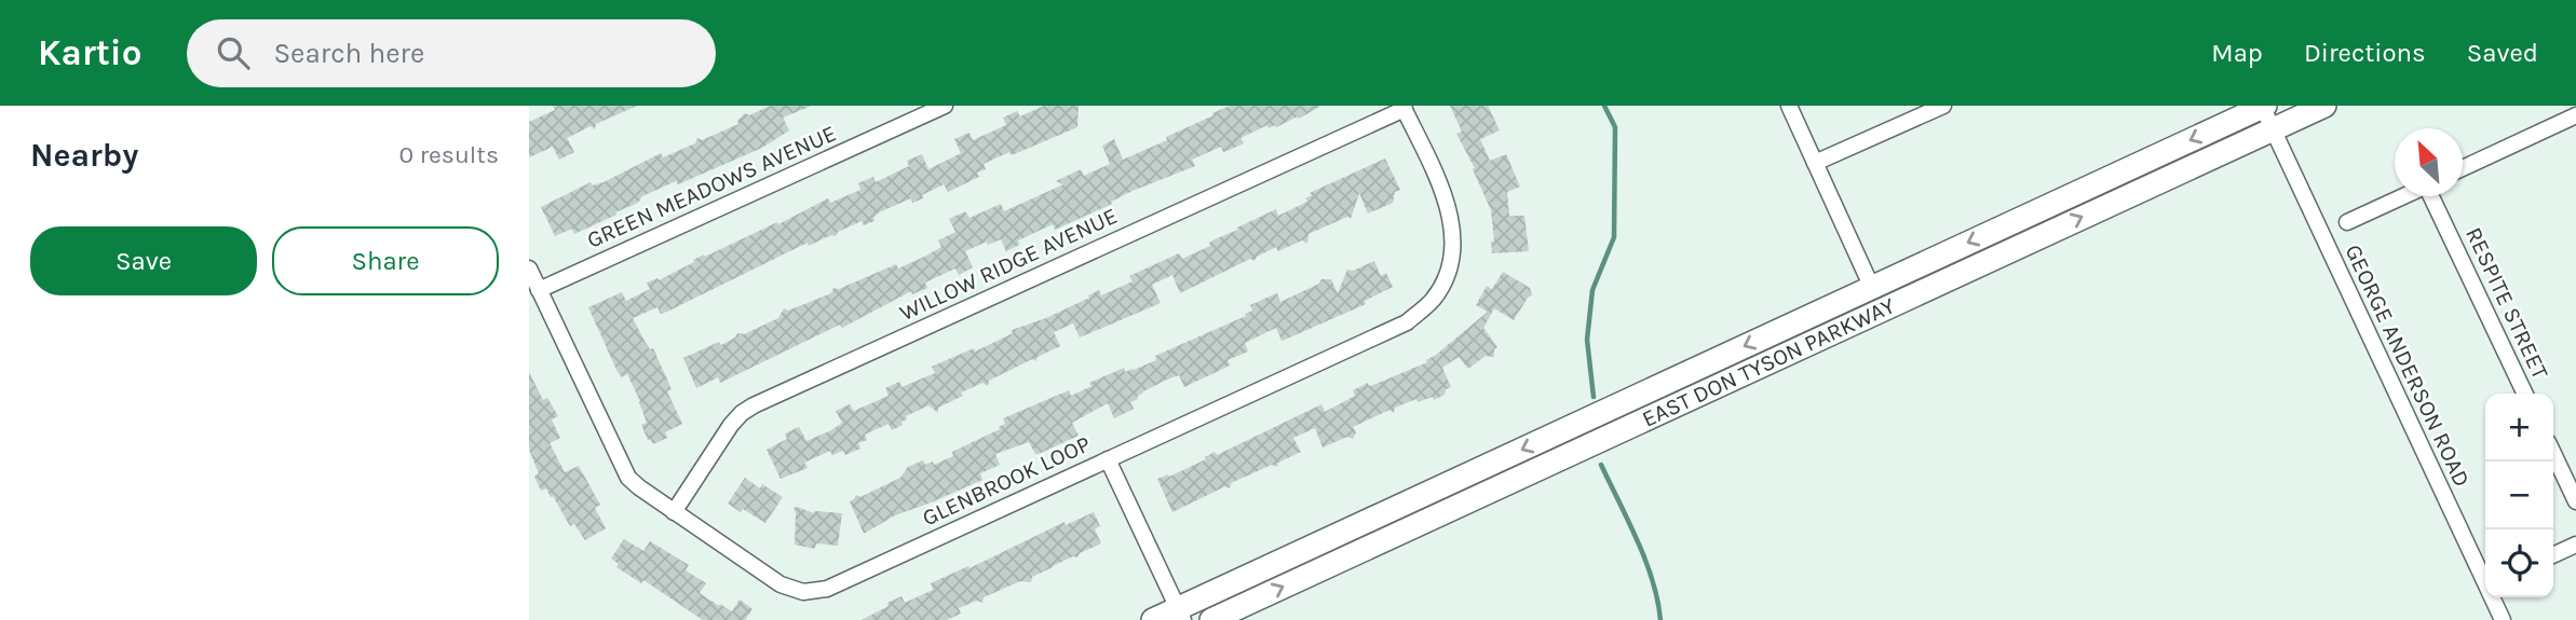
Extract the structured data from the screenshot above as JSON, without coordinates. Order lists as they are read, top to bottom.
{
  "streets": {
    "main road": ["EAST DON TYSON PARKWAY"],
    "street": [
      "GREEN MEADOWS AVENUE",
      "WILLOW RIDGE AVENUE",
      "RESPITE STREET",
      "GEORGE ANDERSON ROAD",
      "GLENBROOK LOOP"
    ]
  },
  "crossings": [
    ["GREEN MEADOWS AVENUE", "GLENBROOK LOOP"],
    ["WILLOW RIDGE AVENUE", "GLENBROOK LOOP"],
    ["EAST DON TYSON PARKWAY", "GEORGE ANDERSON ROAD"]
  ],
  "north": "top left",
  "page": {
    "header": "Kartio",
    "search": "Search here",
    "nav": ["Map", "Directions", "Saved"],
    "heading": ["Nearby", "0 results"],
    "buttons": ["Save", "Share"],
    "map_buttons": ["+", "−"]
  }
}
